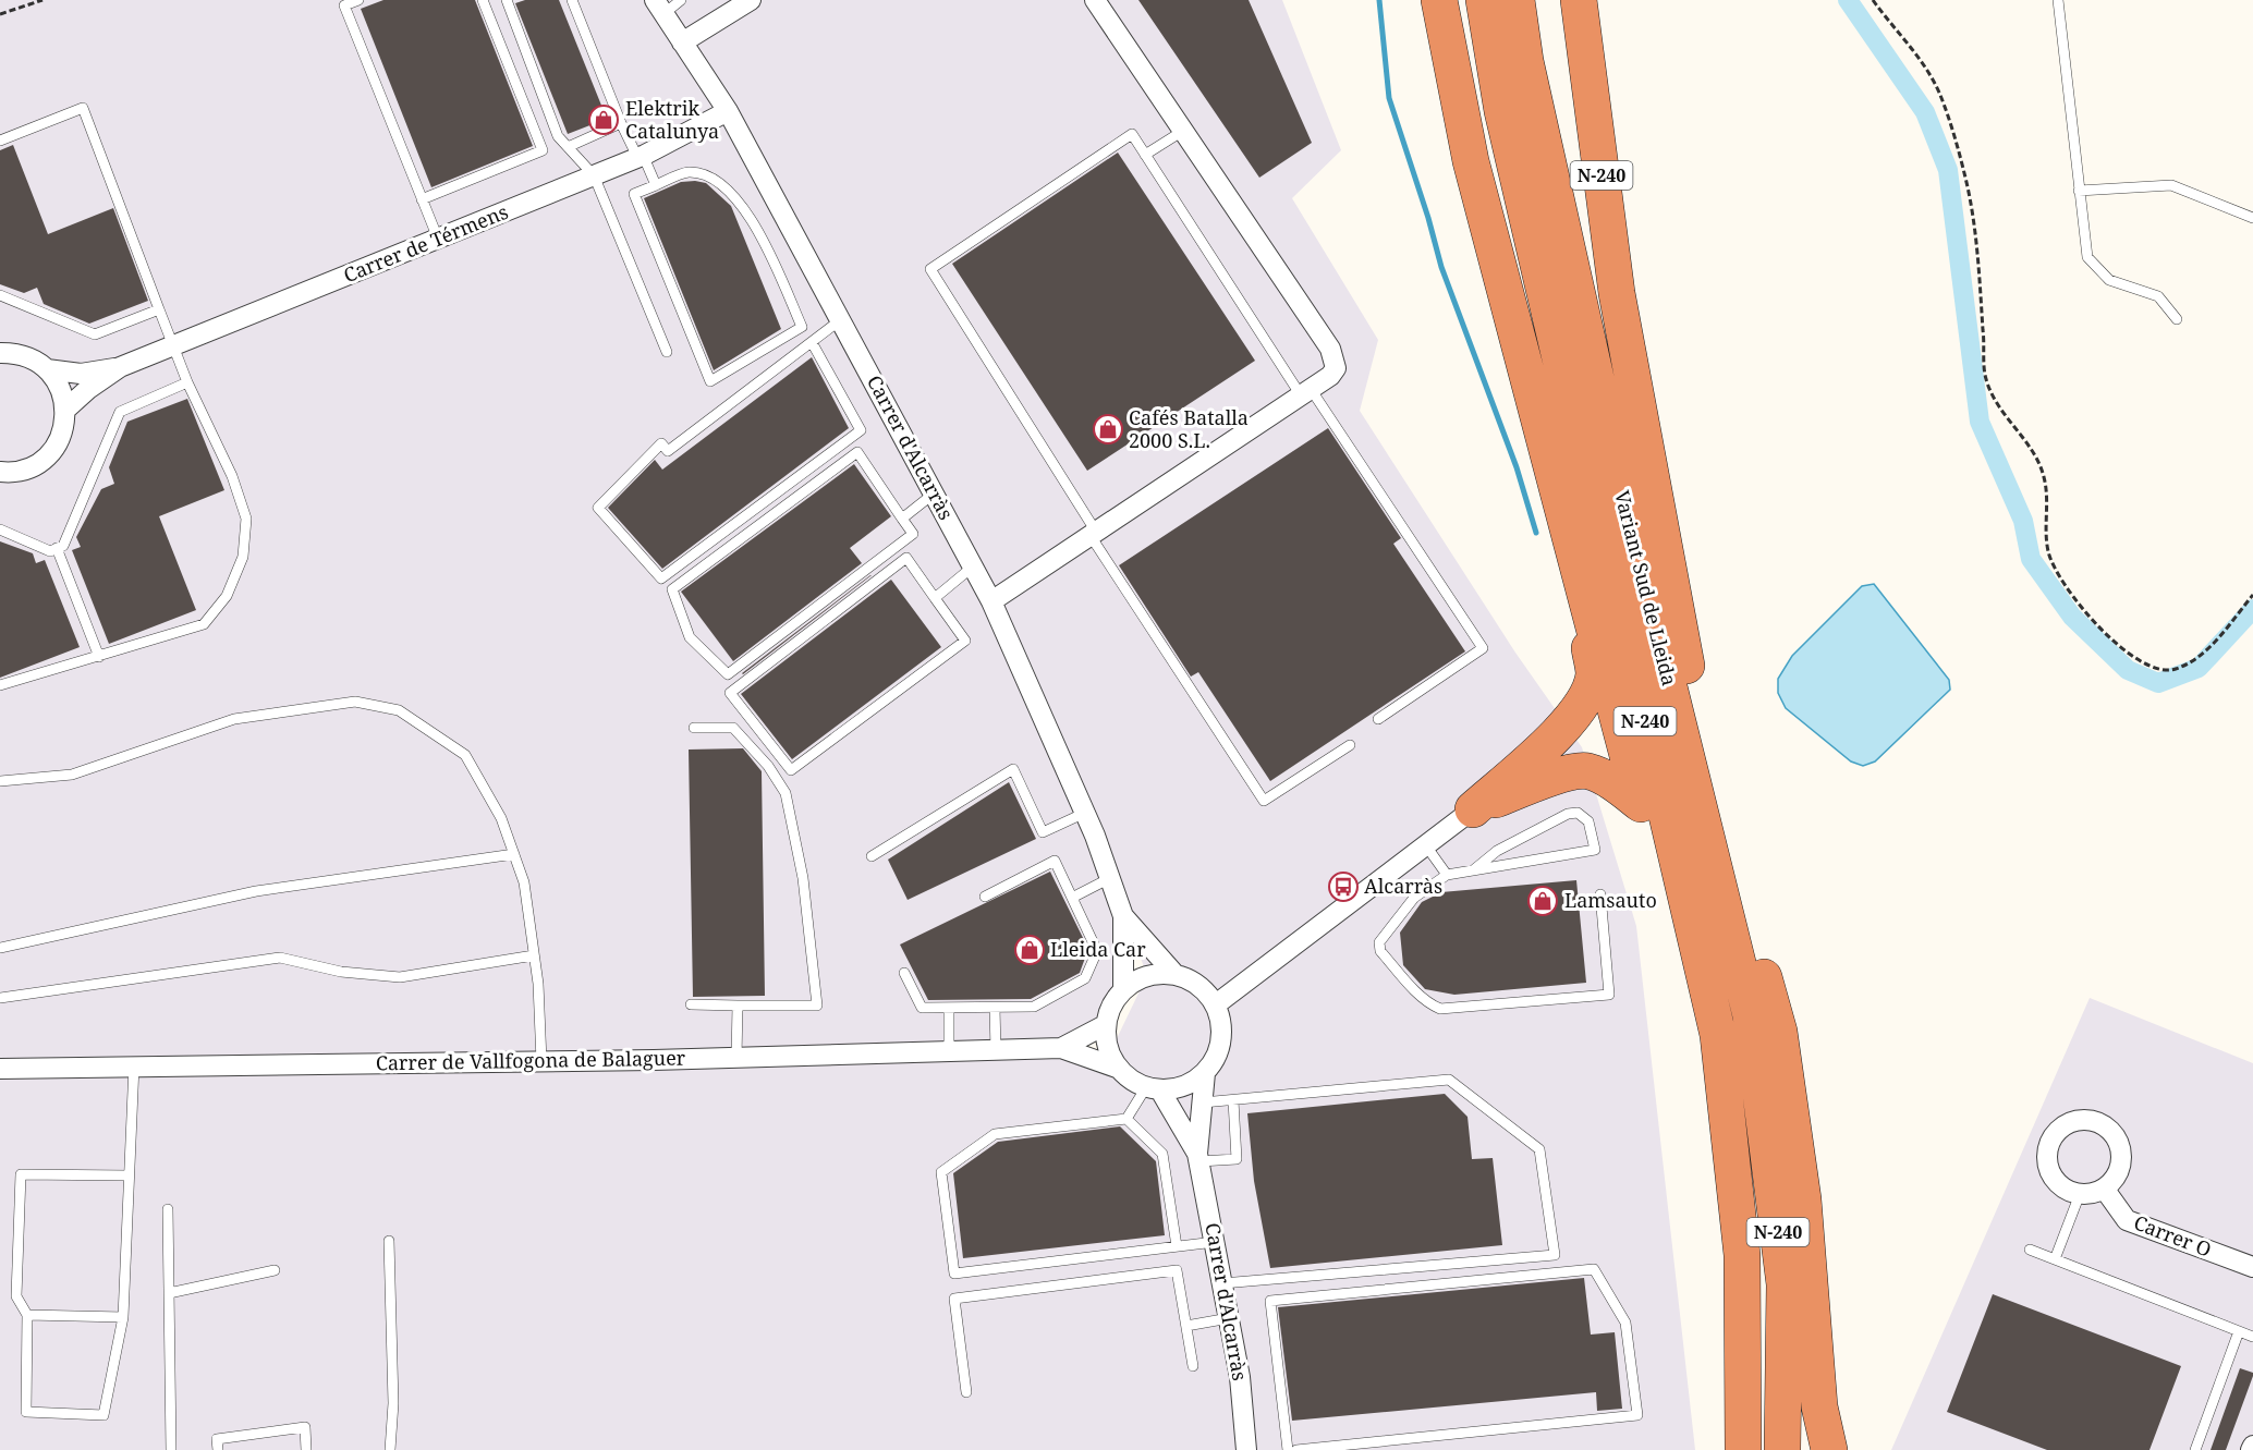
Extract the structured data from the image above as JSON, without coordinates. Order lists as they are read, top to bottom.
{
  "streets": {
    "highway": ["N-240", "Variant Sud de Lleida"],
    "street": [
      "Carrer de Térmens",
      "Carrer d'Alcarràs",
      "Carrer de Vallfogona de Balaguer",
      "Carrer O"
    ]
  },
  "crossings": [
    ["N-240", "Variant Sud de Lleida"],
    ["Carrer de Térmens", "Carrer d'Alcarràs"]
  ],
  "places": {
    "shop": [
      "Elektrik Catalunya",
      "Cafés Batalla 2000 S.L.",
      "Lamsauto",
      "Lleida Car"
    ],
    "bus stop": ["Alcarràs"]
  }
}
